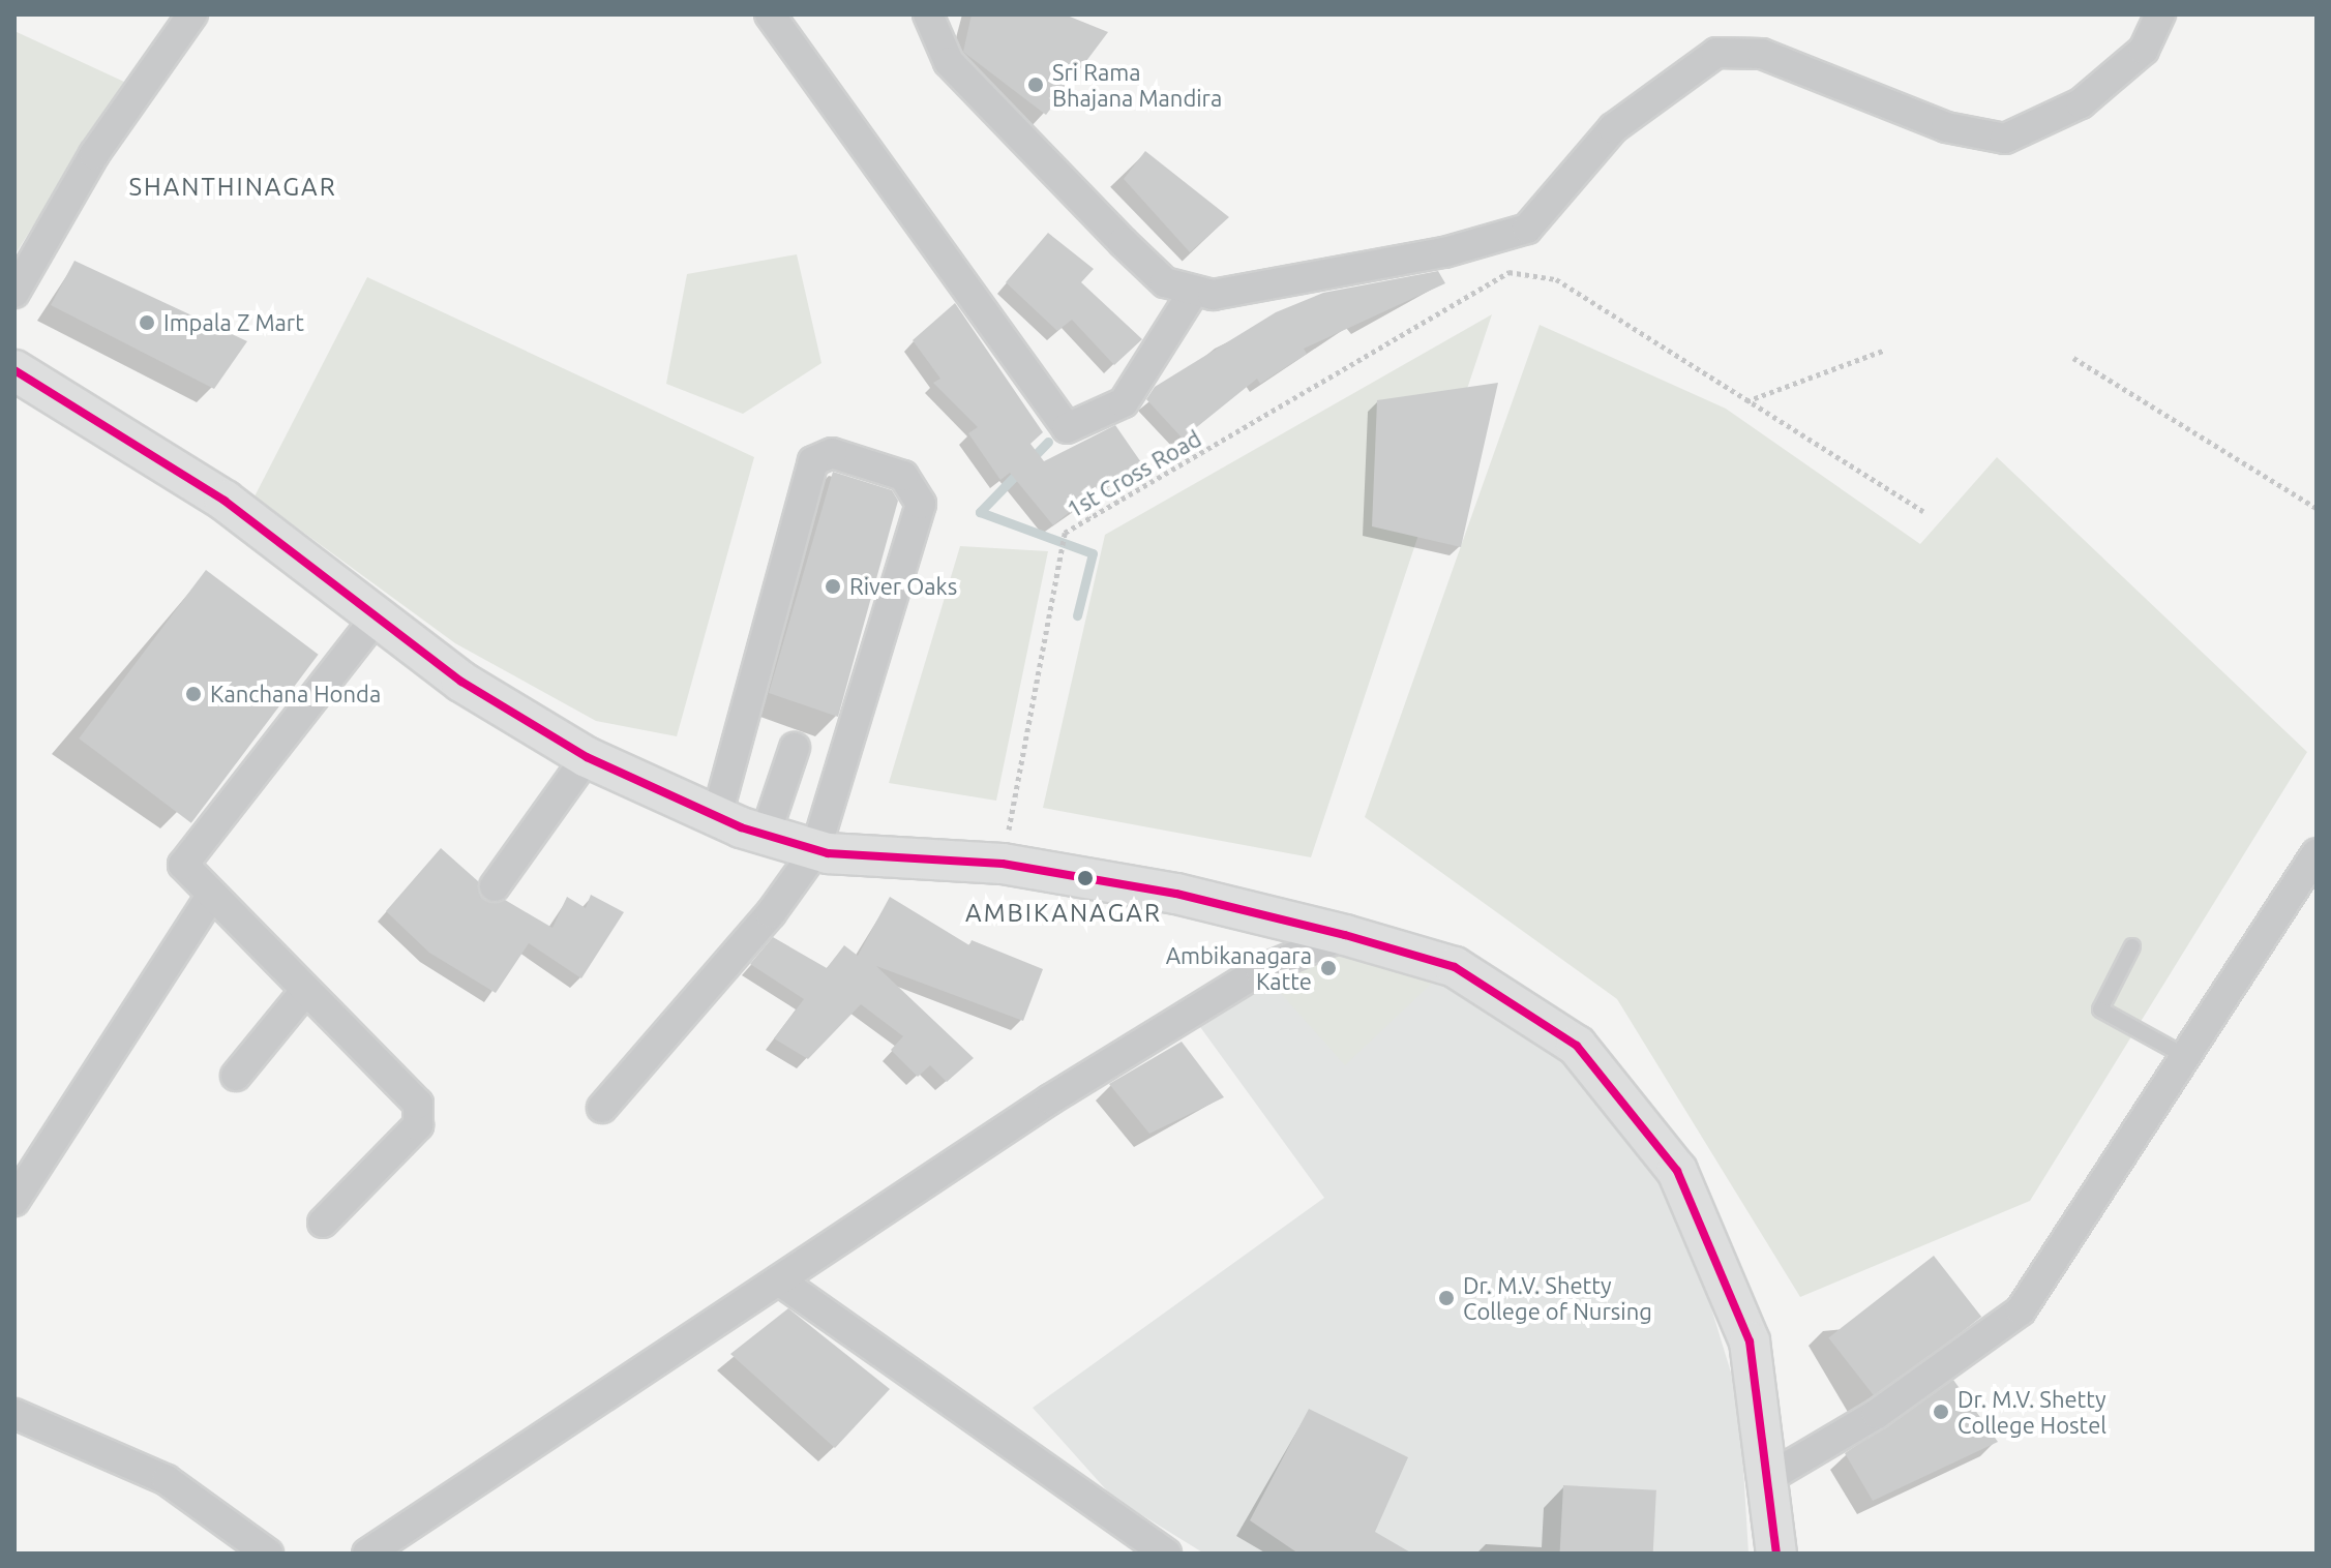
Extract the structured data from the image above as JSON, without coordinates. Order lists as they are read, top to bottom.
{
  "streets": {
    "path": ["1st Cross Road"]
  },
  "districts": ["SHANTHINAGAR", "AMBIKANAGAR"],
  "places": [
    "Sri Rama Bhajana Mandira",
    "Impala Z Mart",
    "River Oaks",
    "Kanchana Honda",
    "Ambikanagara Katte",
    "Dr. M.V. Shetty College of Nursing",
    "Dr. M.V. Shetty College Hostel"
  ]
}
